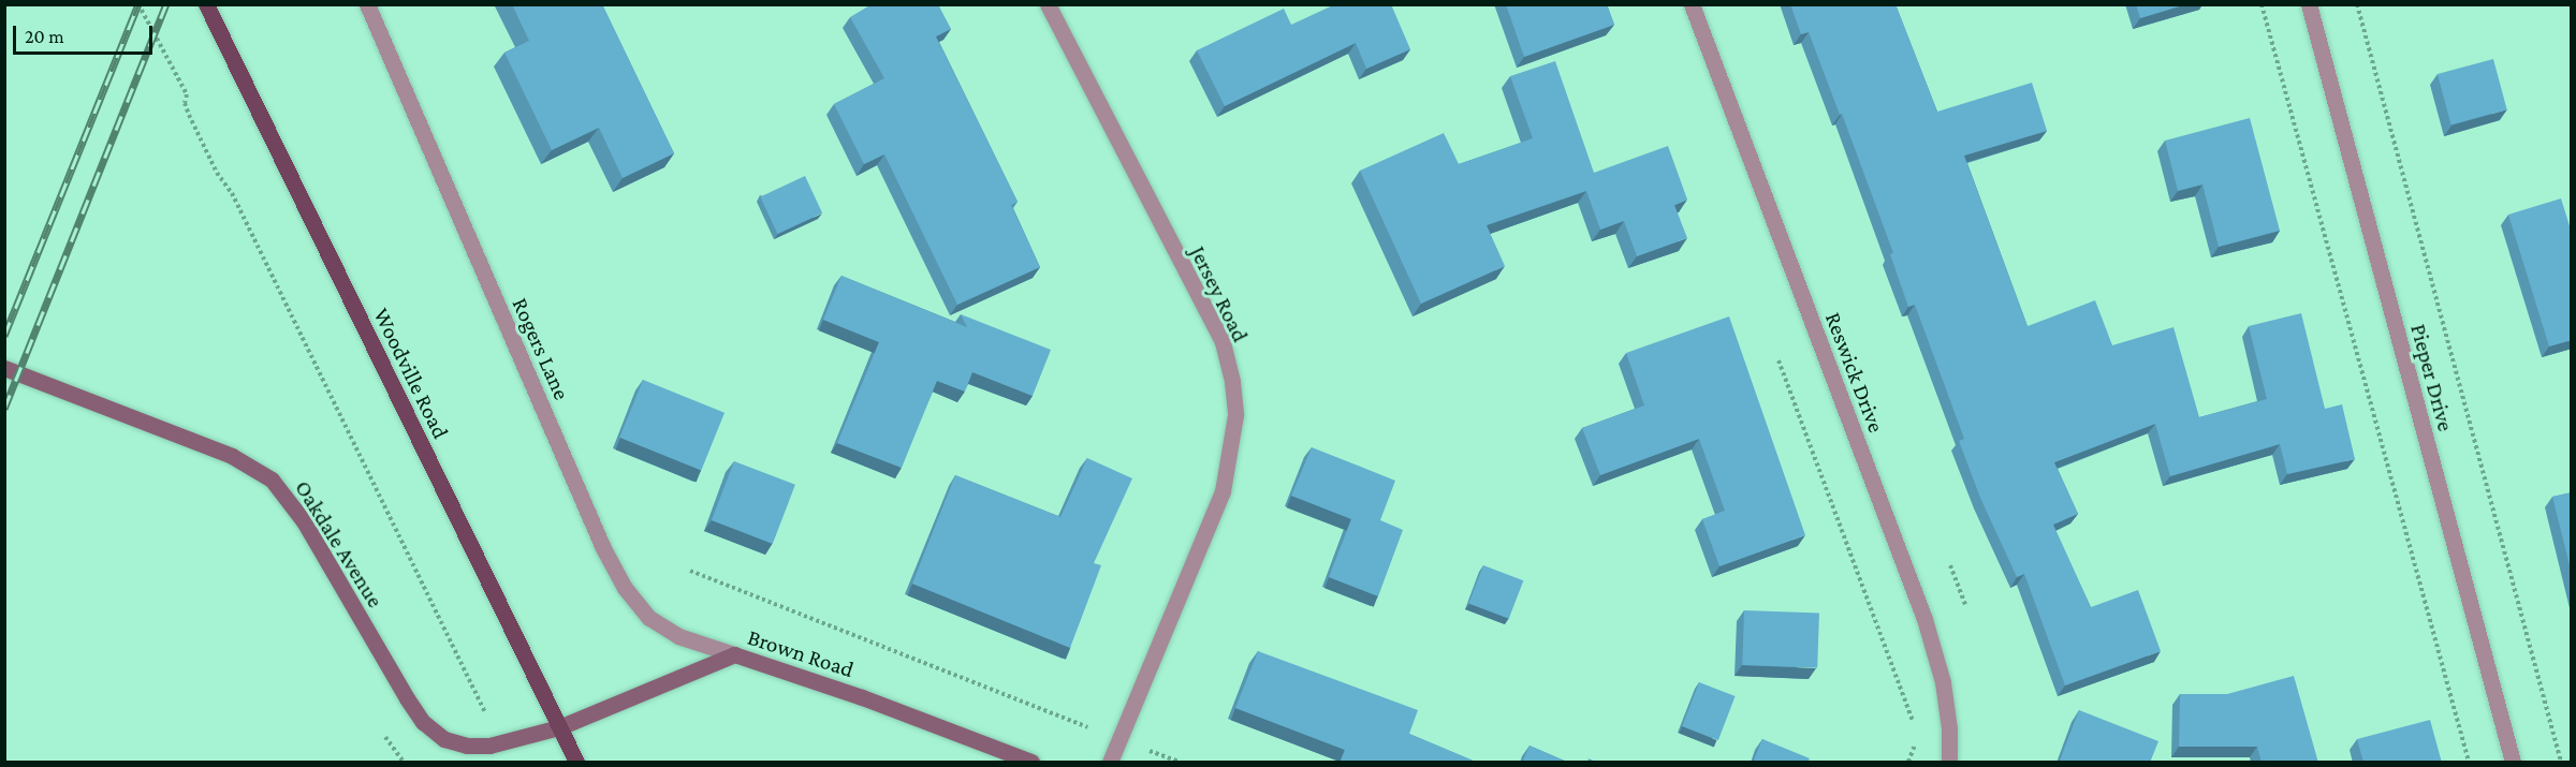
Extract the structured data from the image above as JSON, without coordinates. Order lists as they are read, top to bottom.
{
  "streets": {
    "main road": ["Woodville Road"],
    "street": [
      "Jersey Road",
      "Rogers Lane",
      "Reswick Drive",
      "Pieper Drive",
      "Oakdale Avenue",
      "Brown Road"
    ]
  },
  "crossings": [
    ["Rogers Lane", "Brown Road"],
    ["Woodville Road", "Oakdale Avenue"],
    ["Woodville Road", "Brown Road"],
    ["Oakdale Avenue", "Brown Road"]
  ],
  "scale_bar": "20 m"
}
